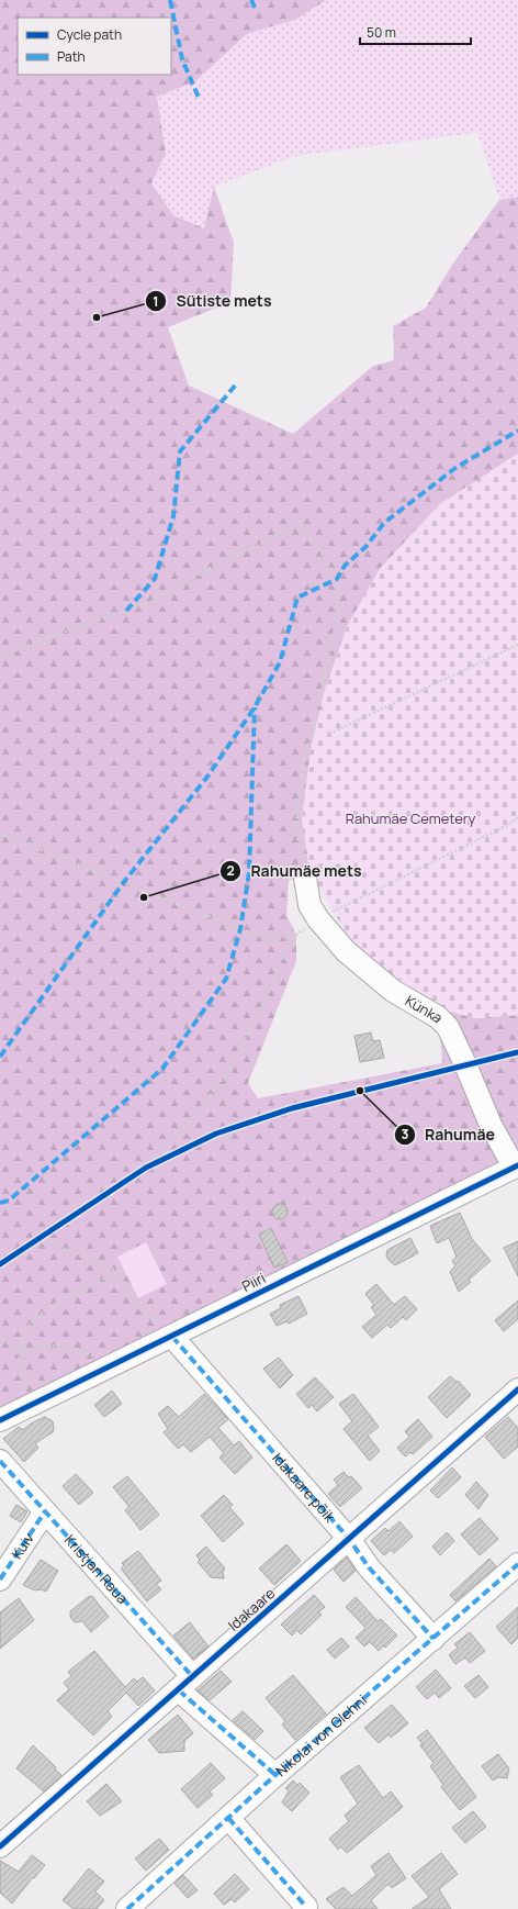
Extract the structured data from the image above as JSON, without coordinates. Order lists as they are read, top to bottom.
{
  "streets": {
    "street": [
      "Künka",
      "Piiri",
      "Idakaare põik",
      "Kuiv",
      "Kristjan Raua",
      "Idakaare",
      "Nikolai von Glehni"
    ]
  },
  "crossings": [
    ["Künka", "Piiri"],
    ["Piiri", "Idakaare põik"],
    ["Idakaare põik", "Idakaare"],
    ["Idakaare põik", "Nikolai von Glehni"],
    ["Kuiv", "Kristjan Raua"],
    ["Kristjan Raua", "Idakaare"],
    ["Kristjan Raua", "Nikolai von Glehni"]
  ],
  "parks": ["Rahumäe Cemetery"],
  "places": ["Sütiste mets", "Rahumäe mets", "Rahumäe"],
  "legend": ["Cycle path", "Path"],
  "scale_bar": "50 m"
}
